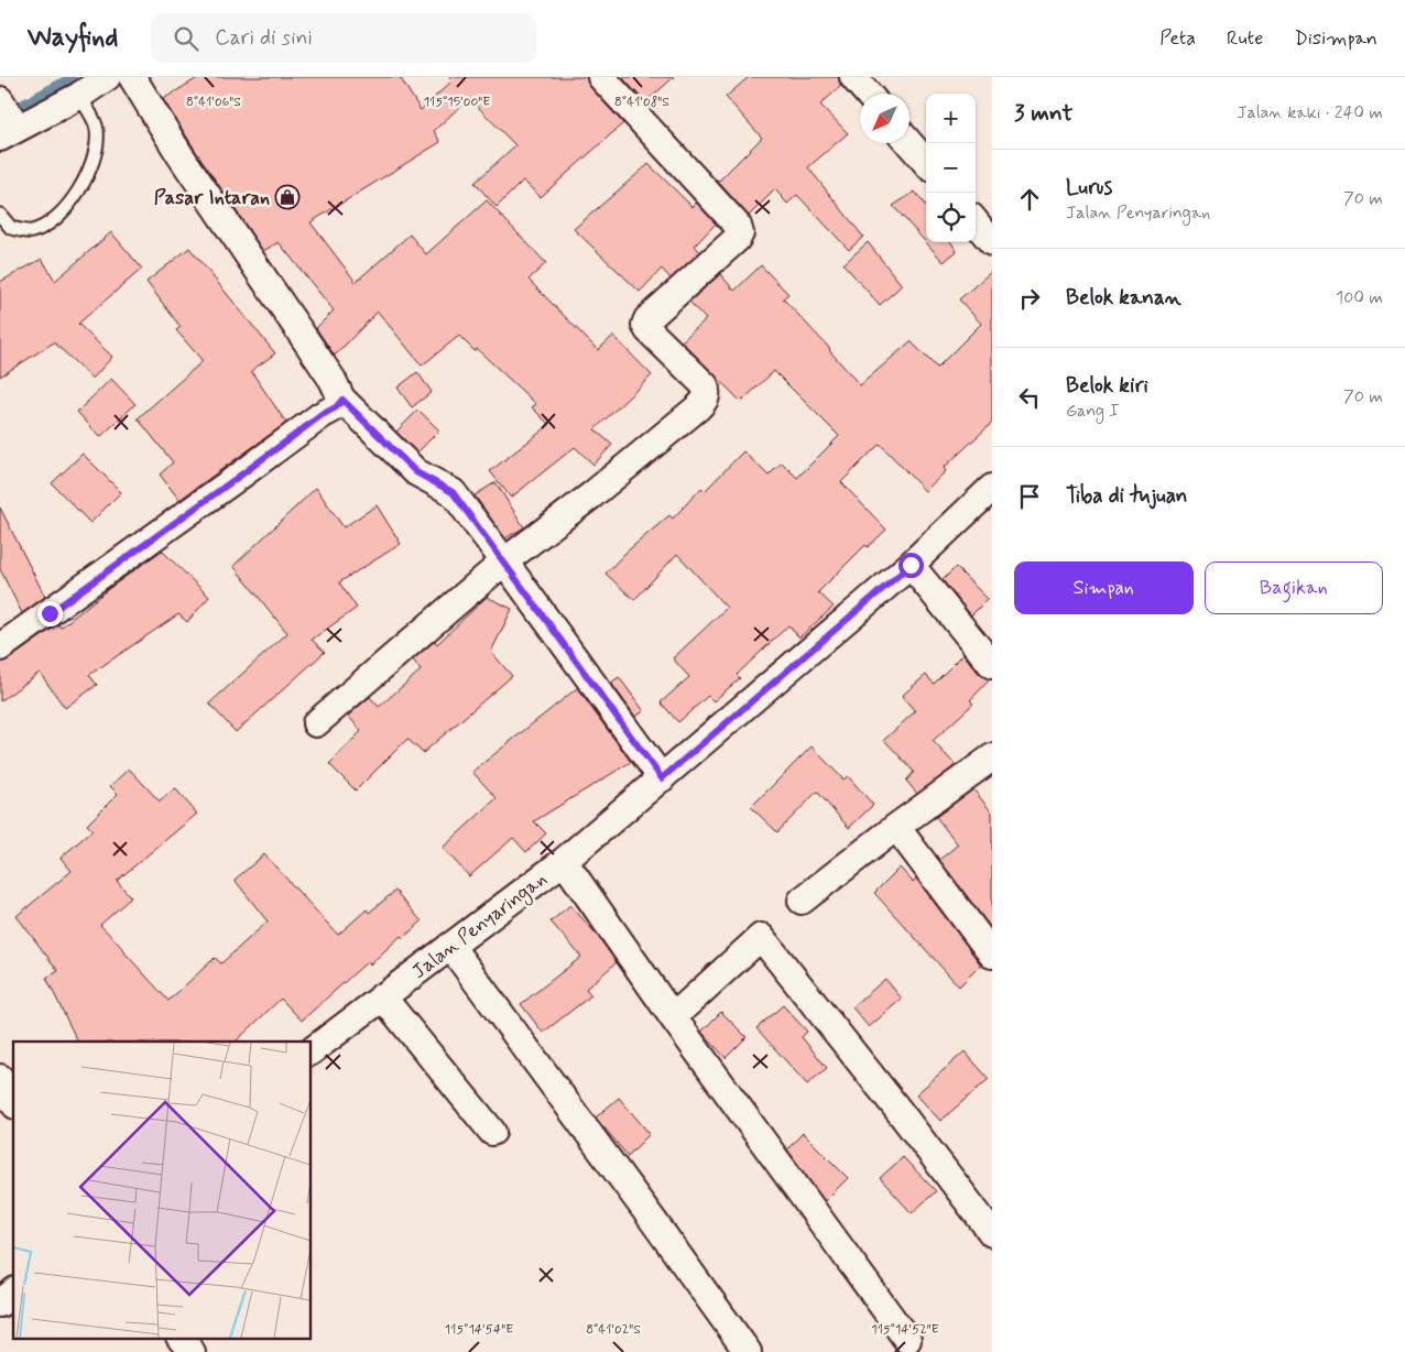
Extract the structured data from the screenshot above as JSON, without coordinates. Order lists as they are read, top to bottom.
{
  "streets": {
    "street": ["Jalan Penyaringan"]
  },
  "places": {
    "shop": ["Pasar Intaran"]
  },
  "north": "bottom left",
  "page": {
    "header": "Wayfind",
    "search": "Cari di sini",
    "nav": ["Peta", "Rute", "Disimpan"],
    "heading": ["3 mnt", "Jalan kaki · 240 m"],
    "map_buttons": ["+", "−"],
    "list": [
      ["Lurus", "Jalan Penyaringan", "70 m"],
      ["Belok kanan", "100 m"],
      ["Belok kiri", "Gang I", "70 m"],
      "Tiba di tujuan"
    ],
    "buttons": ["Simpan", "Bagikan"]
  },
  "coordinates": [
    "8°41'06\"S",
    "115°15'00\"E",
    "8°41'08\"S",
    "115°14'54\"E",
    "8°41'02\"S",
    "115°14'52\"E"
  ]
}
